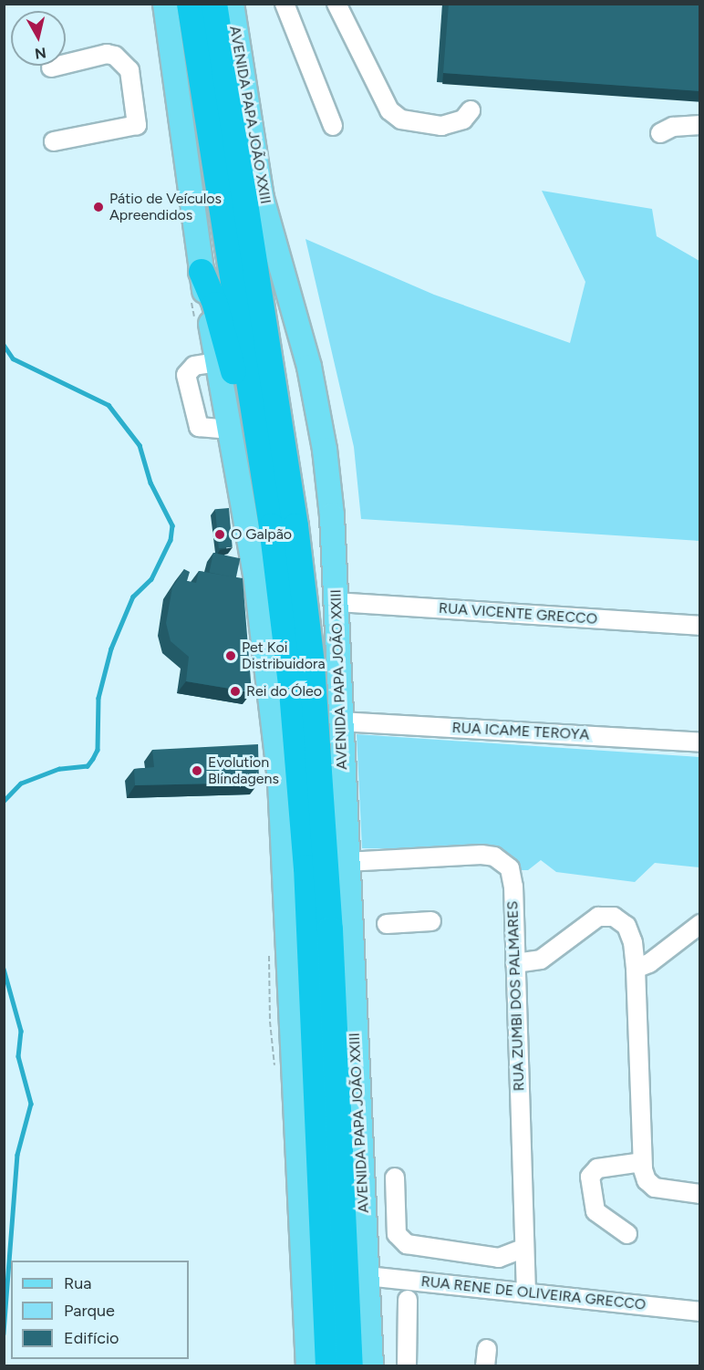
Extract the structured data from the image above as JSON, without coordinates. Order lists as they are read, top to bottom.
{
  "streets": {
    "highway": ["AVENIDA PAPA JOÃO XXIII"],
    "street": [
      "RUA VICENTE GRECCO",
      "RUA ICAME TEROYA",
      "RUA ZUMBI DOS PALMARES",
      "RUA RENE DE OLIVEIRA GRECCO"
    ]
  },
  "crossings": [
    ["AVENIDA PAPA JOÃO XXIII", "RUA VICENTE GRECCO"],
    ["AVENIDA PAPA JOÃO XXIII", "RUA ICAME TEROYA"],
    ["AVENIDA PAPA JOÃO XXIII", "RUA ZUMBI DOS PALMARES"],
    ["AVENIDA PAPA JOÃO XXIII", "RUA RENE DE OLIVEIRA GRECCO"],
    ["RUA ZUMBI DOS PALMARES", "RUA RENE DE OLIVEIRA GRECCO"]
  ],
  "places": [
    "Pátio de Veículos Apreendidos",
    "O Galpão",
    "Pet Koi Distribuidora",
    "Rei do Óleo",
    "Evolution Blindagens"
  ],
  "legend": ["Rua", "Parque", "Edifício"],
  "north": "bottom"
}
